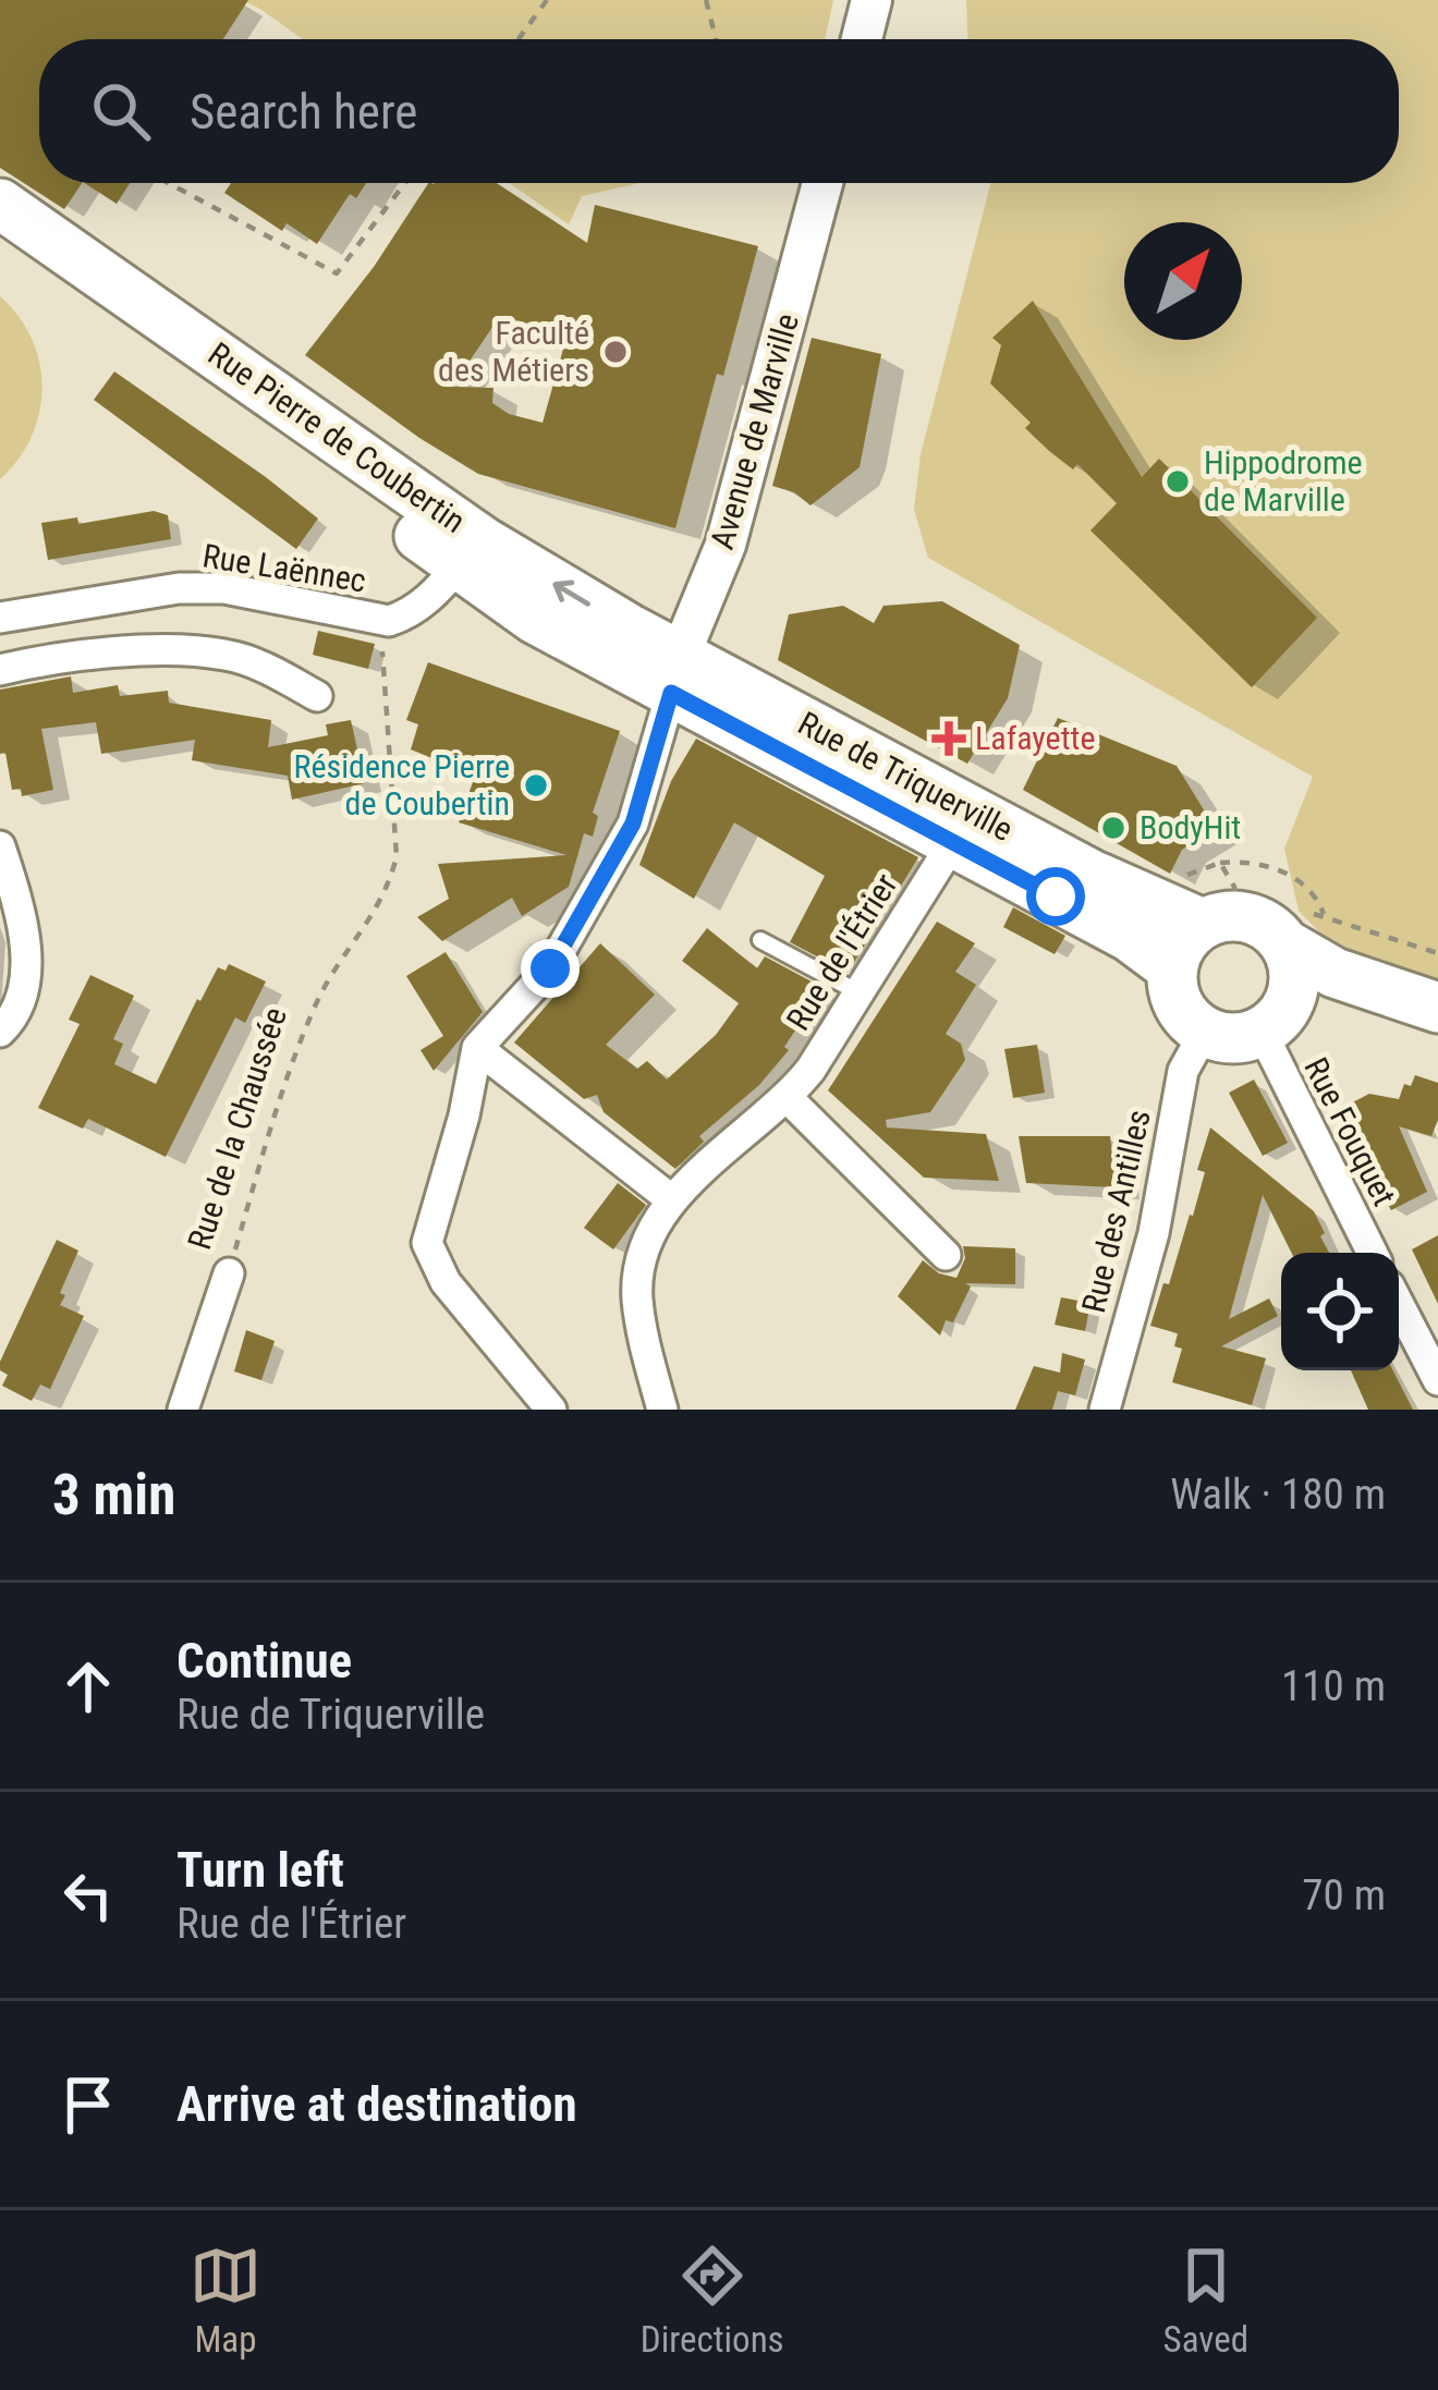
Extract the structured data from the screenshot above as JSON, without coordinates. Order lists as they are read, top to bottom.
{
  "streets": {
    "main road": ["Rue Pierre de Coubertin", "Rue de Triquerville"],
    "street": [
      "Avenue de Marville",
      "Rue Laënnec",
      "Rue de l'Étrier",
      "Rue de la Chaussée",
      "Rue Fouquet",
      "Rue des Antilles"
    ]
  },
  "crossings": [
    ["Avenue de Marville", "Rue Pierre de Coubertin"],
    ["Avenue de Marville", "Rue de Triquerville"],
    ["Rue Pierre de Coubertin", "Rue Laënnec"],
    ["Rue Pierre de Coubertin", "Rue de Triquerville"],
    ["Rue de Triquerville", "Rue de l'Étrier"],
    ["Rue de Triquerville", "Rue Fouquet"],
    ["Rue de Triquerville", "Rue des Antilles"],
    ["Rue Fouquet", "Rue des Antilles"]
  ],
  "places": {
    "other": [
      "Faculté des Métiers",
      "Hippodrome de Marville",
      "Résidence Pierre de Coubertin",
      "BodyHit"
    ],
    "health": ["Lafayette"]
  },
  "north": "top right",
  "page": {
    "search": "Search here",
    "heading": ["3 min", "Walk · 180 m"],
    "list": [
      ["Continue", "Rue de Triquerville", "110 m"],
      ["Turn left", "Rue de l'Étrier", "70 m"],
      "Arrive at destination"
    ],
    "nav": ["Map", "Directions", "Saved"]
  }
}
